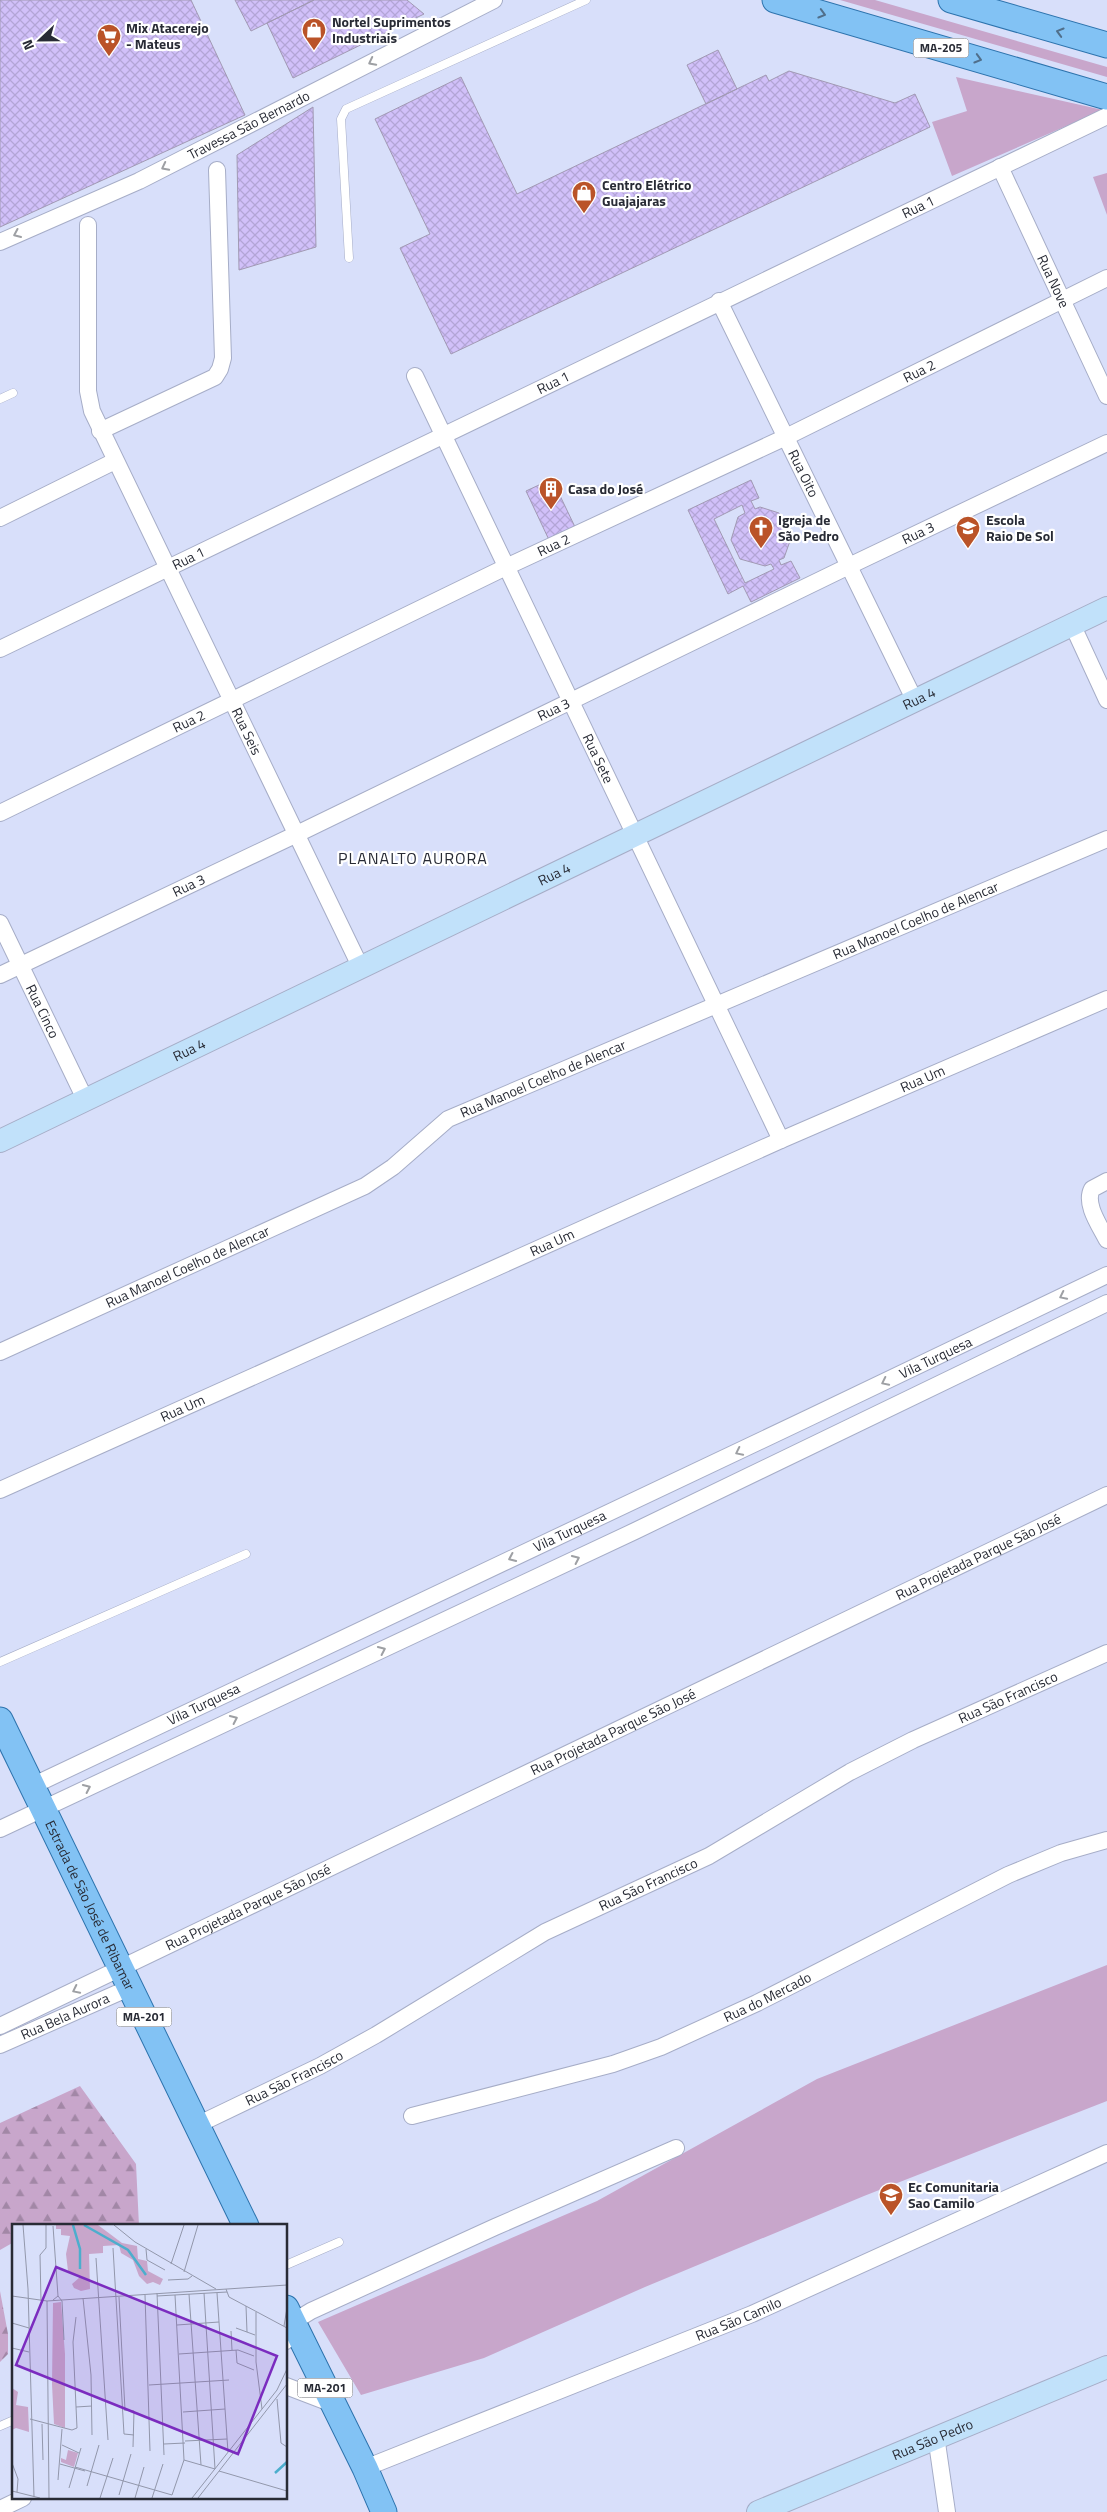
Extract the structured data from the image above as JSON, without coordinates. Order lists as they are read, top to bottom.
{
  "streets": {
    "main road": ["MA-205", "Estrada de São José de Ribamar", "MA-201"],
    "street": [
      "Travessa São Bernardo",
      "Rua 1",
      "Rua Nove",
      "Rua 2",
      "Rua Oito",
      "Rua 3",
      "Rua 4",
      "Rua Seis",
      "Rua Sete",
      "Rua Manoel Coelho de Alencar",
      "Rua Cinco",
      "Rua Um",
      "Vila Turquesa",
      "Rua Projetada Parque São José",
      "Rua São Francisco",
      "Rua do Mercado",
      "Rua Bela Aurora",
      "Rua São Camilo",
      "Rua São Pedro"
    ]
  },
  "crossings": [
    ["Rua 1", "Rua Nove"],
    ["Rua 1", "Rua Oito"],
    ["Rua 1", "Rua Seis"],
    ["Rua 1", "Rua Sete"],
    ["Rua Nove", "Rua 2"],
    ["Rua 2", "Rua Oito"],
    ["Rua 2", "Rua Seis"],
    ["Rua 2", "Rua Sete"],
    ["Rua Oito", "Rua 3"],
    ["Rua Oito", "Rua 4"],
    ["Rua 3", "Rua Seis"],
    ["Rua 3", "Rua Sete"],
    ["Rua 3", "Rua Cinco"],
    ["Rua 4", "Rua Seis"],
    ["Rua 4", "Rua Sete"],
    ["Rua 4", "Rua Cinco"],
    ["Rua Sete", "Rua Manoel Coelho de Alencar"],
    ["Rua Sete", "Rua Um"],
    ["Vila Turquesa", "Estrada de São José de Ribamar"],
    ["Rua Projetada Parque São José", "Estrada de São José de Ribamar"],
    ["Rua Projetada Parque São José", "Rua Bela Aurora"],
    ["Rua São Francisco", "Estrada de São José de Ribamar"],
    ["Estrada de São José de Ribamar", "Rua Bela Aurora"],
    ["MA-201", "Rua São Camilo"]
  ],
  "one_way": ["Travessa São Bernardo"],
  "districts": ["PLANALTO AURORA"],
  "places": {
    "shop": ["Nortel Suprimentos Industriais", "Centro Elétrico Guajajaras"],
    "supermarket": ["Mix Atacerejo - Mateus"],
    "building": ["Casa do José"],
    "church": ["Igreja de São Pedro"],
    "school or university": ["Escola Raio De Sol", "Ec Comunitaria Sao Camilo"]
  },
  "north": "left"
}
